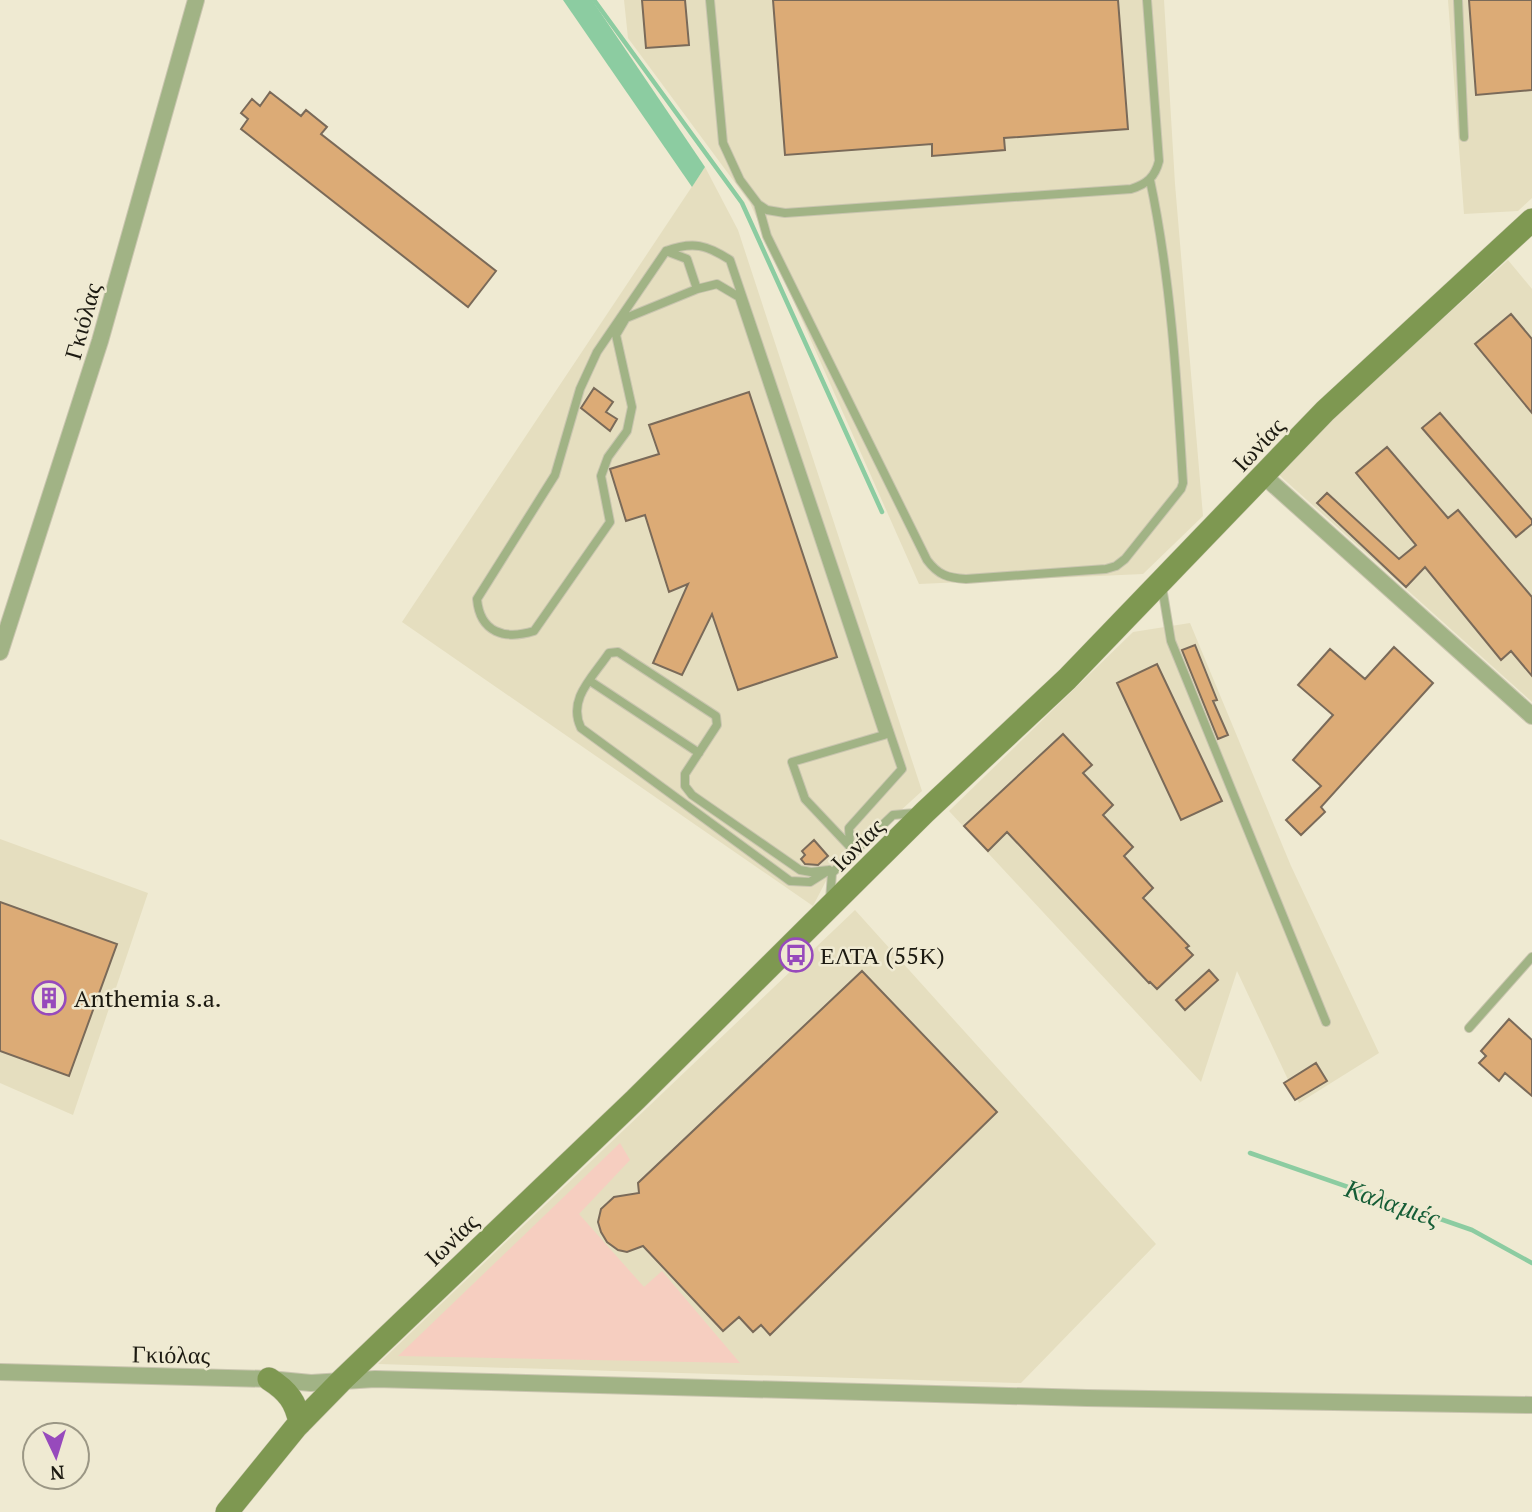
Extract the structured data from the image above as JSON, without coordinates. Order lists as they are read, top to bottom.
{
  "streets": {
    "street": ["Γκιόλας", "Ιωνίας"]
  },
  "crossings": [
    ["Γκιόλας", "Ιωνίας"]
  ],
  "water": ["Καλαμιές"],
  "places": {
    "bus stop": ["ΕΛΤΑ (55Κ)"],
    "building": ["Anthemia s.a."]
  },
  "north": "bottom"
}
